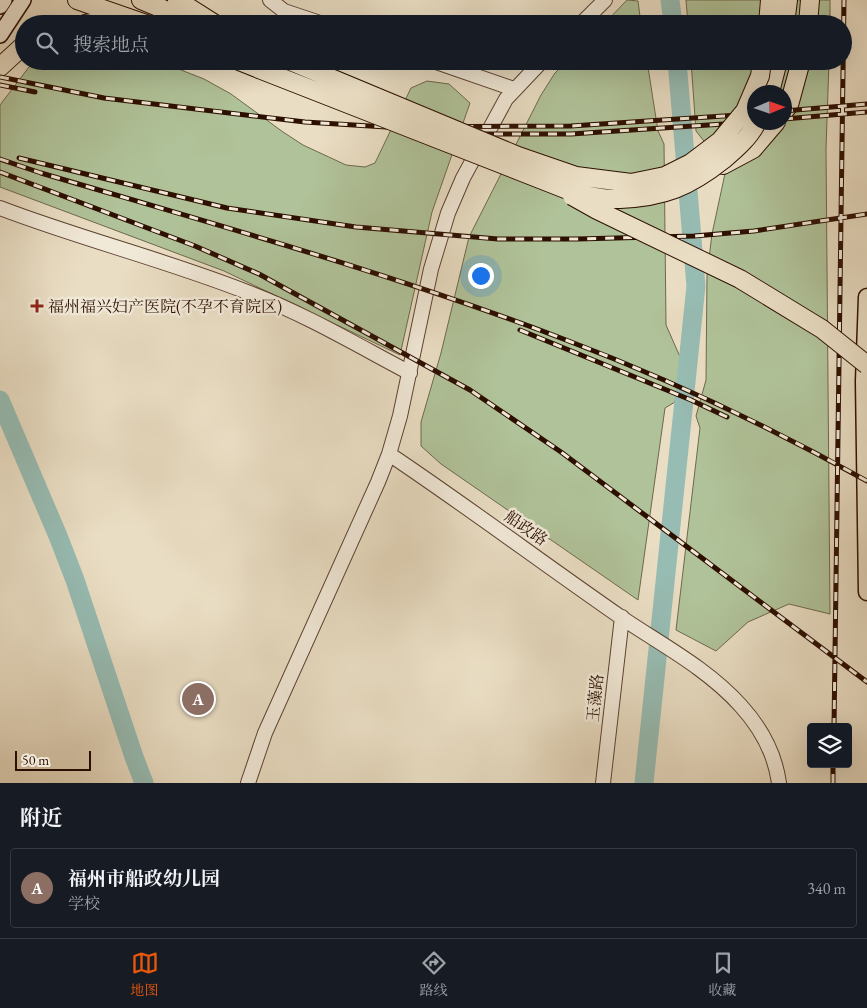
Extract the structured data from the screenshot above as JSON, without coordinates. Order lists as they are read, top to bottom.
{
  "streets": {
    "street": ["船政路", "玉藻路"]
  },
  "crossings": [
    ["船政路", "玉藻路"]
  ],
  "places": {
    "health": ["福州福兴妇产医院(不孕不育院区)"]
  },
  "scale_bar": "50 m",
  "north": "right",
  "page": {
    "search": "搜索地点",
    "pins": "A",
    "scale": "50 m",
    "heading": "附近",
    "list": [
      {
        "mark": "A",
        "name": "福州市船政幼儿园",
        "note": "学校",
        "value": "340 m"
      }
    ],
    "nav": ["地图", "路线", "收藏"]
  }
}
